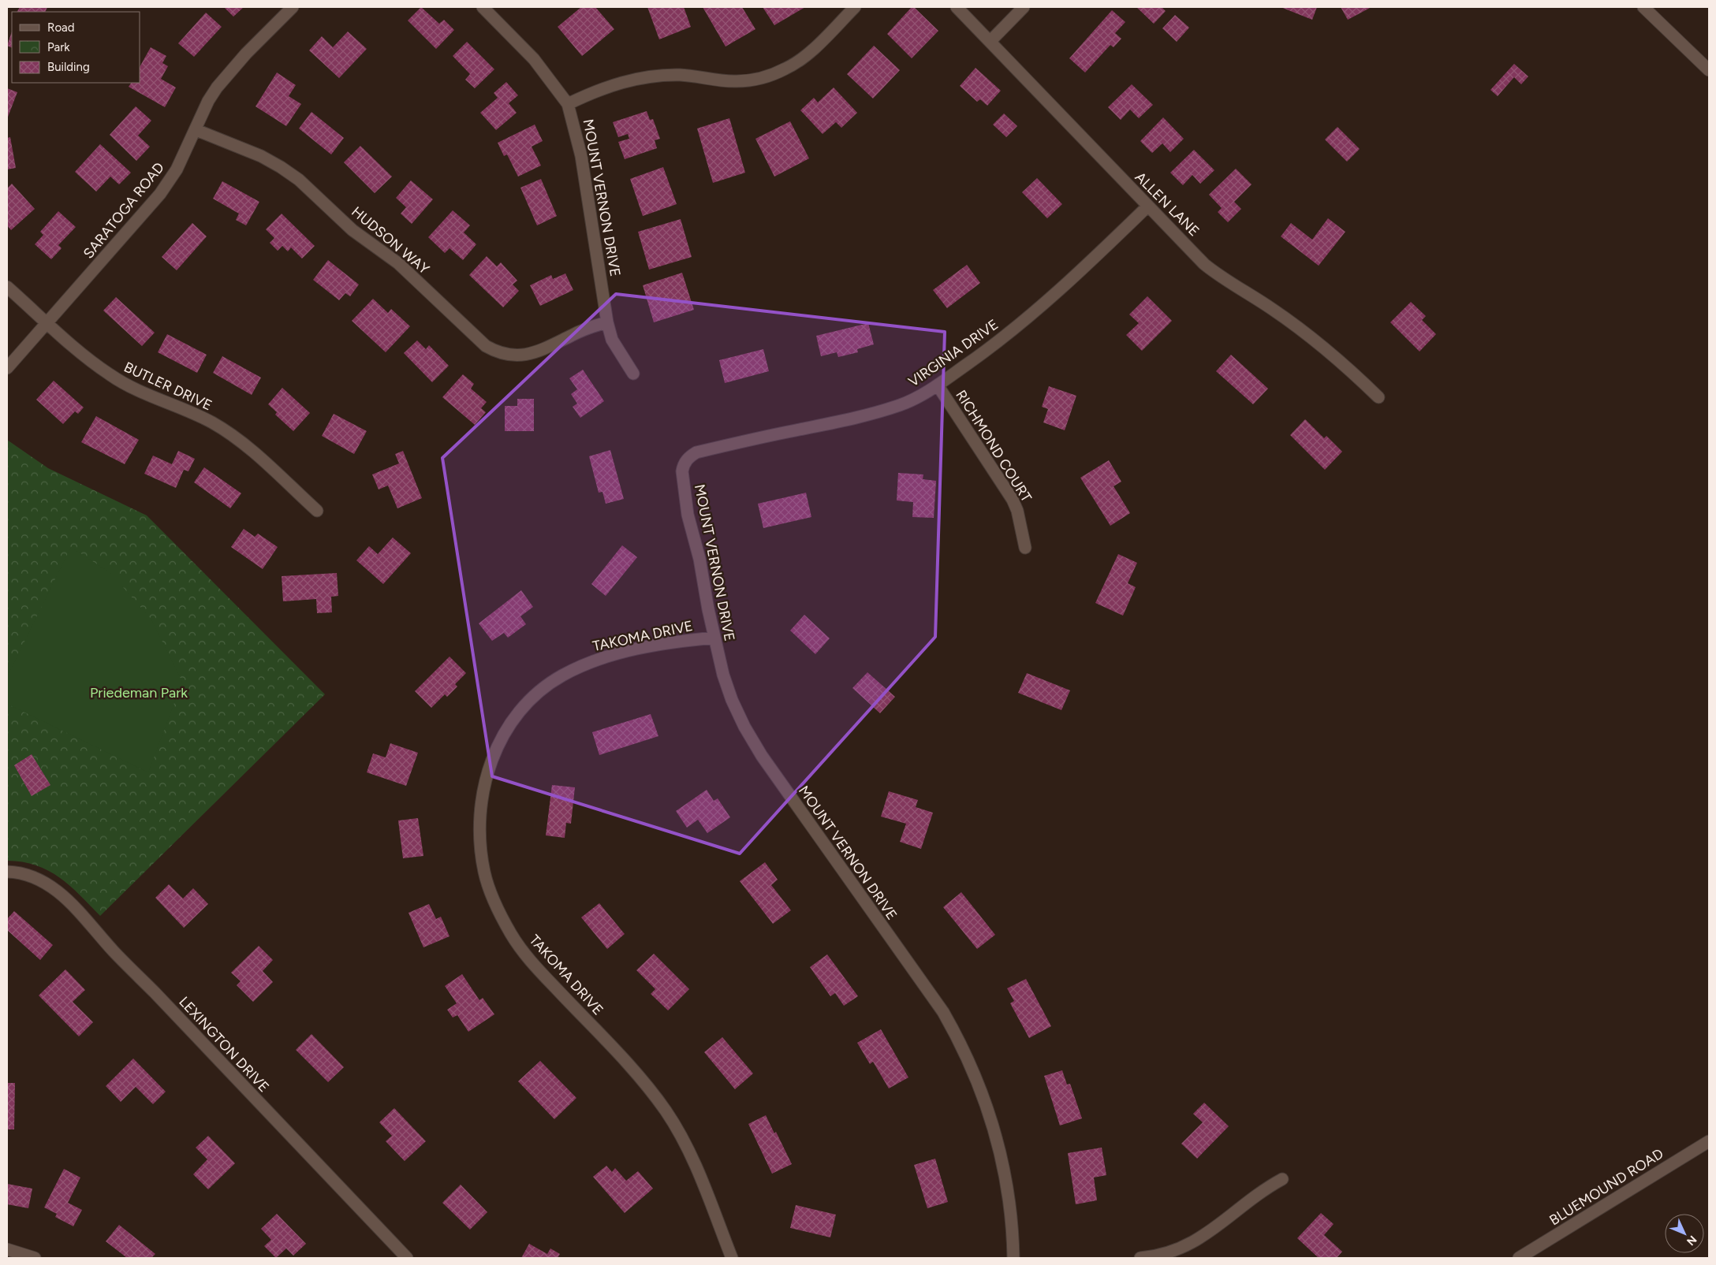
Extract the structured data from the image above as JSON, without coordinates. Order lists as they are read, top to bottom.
{
  "streets": {
    "street": [
      "MOUNT VERNON DRIVE",
      "ALLEN LANE",
      "SARATOGA ROAD",
      "HUDSON WAY",
      "VIRGINIA DRIVE",
      "BUTLER DRIVE",
      "RICHMOND COURT",
      "TAKOMA DRIVE",
      "LEXINGTON DRIVE",
      "BLUEMOUND ROAD"
    ]
  },
  "crossings": [
    ["MOUNT VERNON DRIVE", "HUDSON WAY"],
    ["MOUNT VERNON DRIVE", "VIRGINIA DRIVE"],
    ["MOUNT VERNON DRIVE", "TAKOMA DRIVE"],
    ["ALLEN LANE", "VIRGINIA DRIVE"],
    ["SARATOGA ROAD", "HUDSON WAY"],
    ["SARATOGA ROAD", "BUTLER DRIVE"],
    ["VIRGINIA DRIVE", "RICHMOND COURT"]
  ],
  "parks": ["Priedeman Park"],
  "legend": ["Road", "Park", "Building"],
  "north": "bottom right"
}
